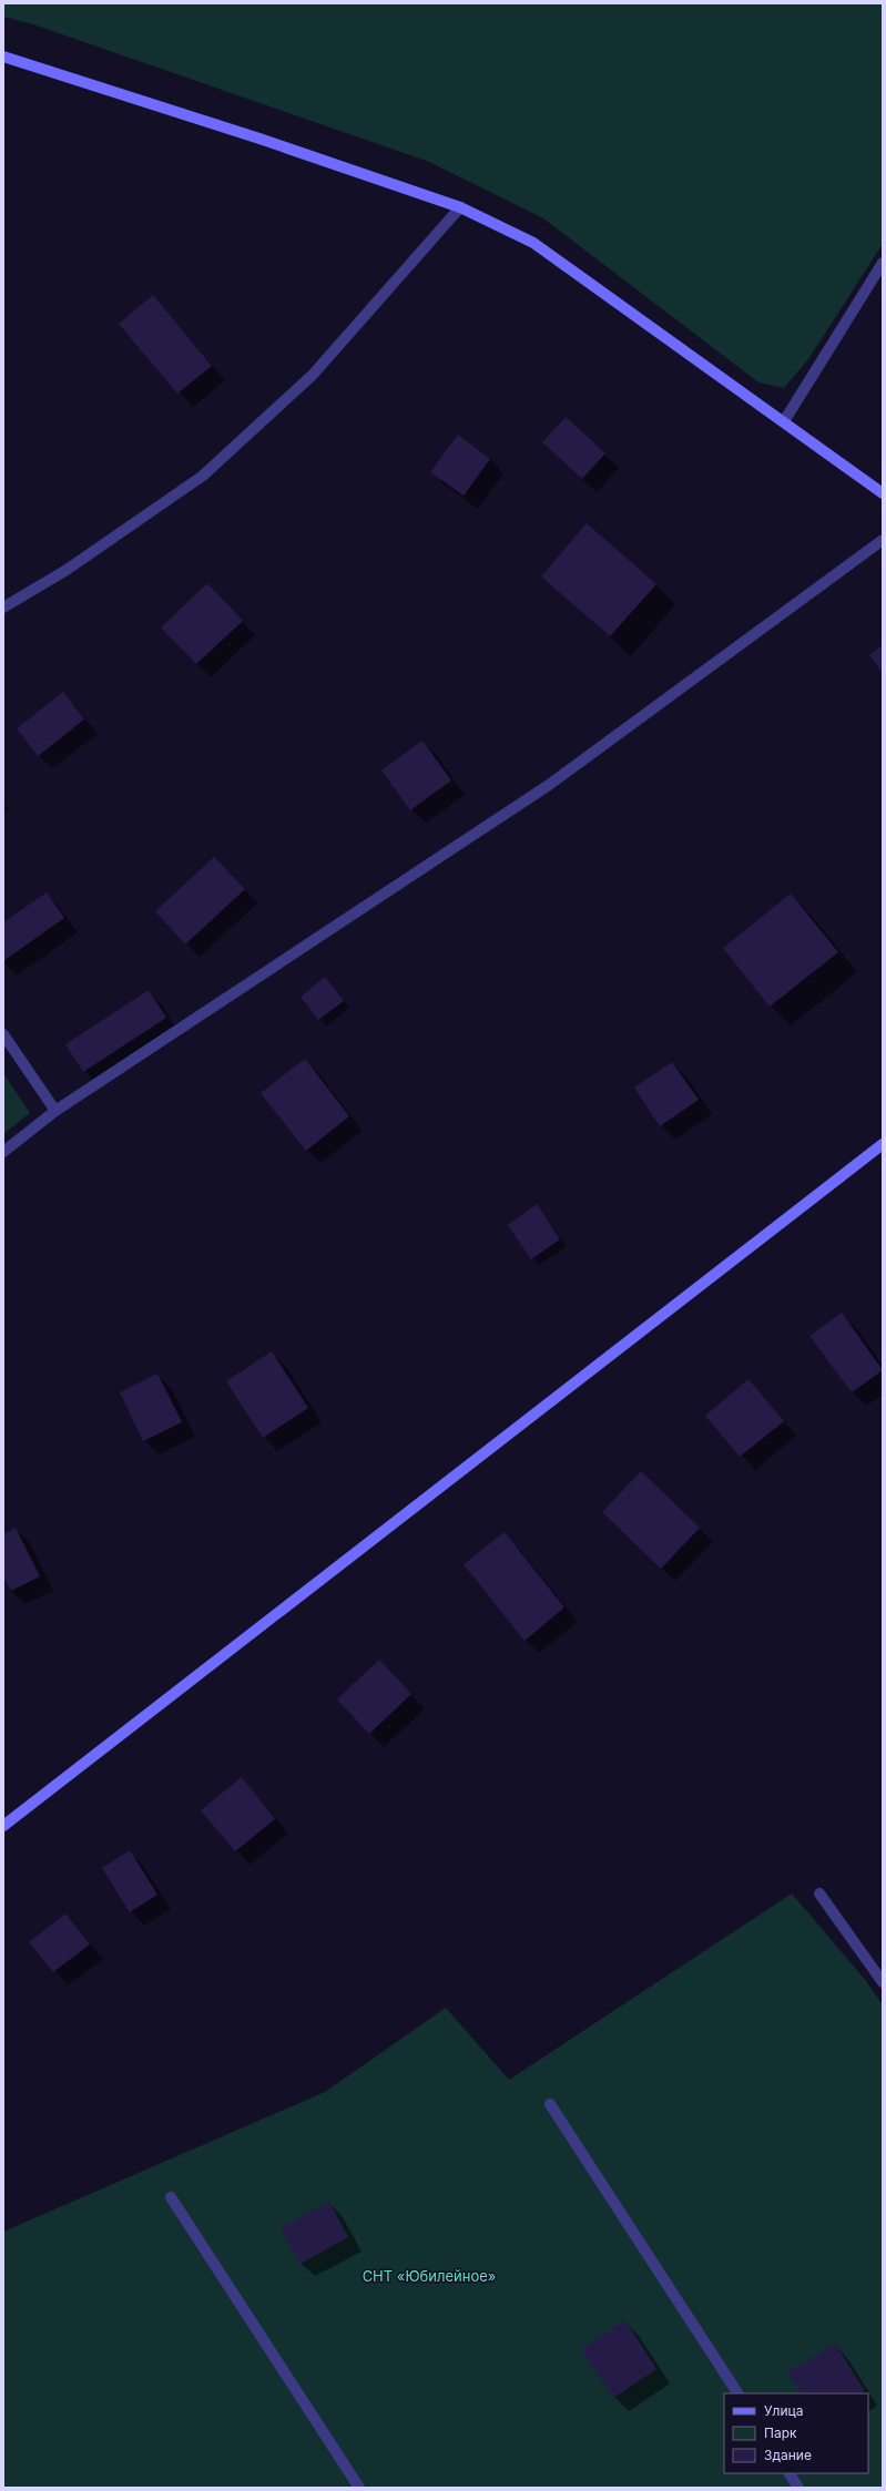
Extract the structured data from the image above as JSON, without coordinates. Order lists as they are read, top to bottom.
{
  "parks": ["СНТ «Юбилейное»"],
  "legend": ["Улица", "Парк", "Здание"]
}
